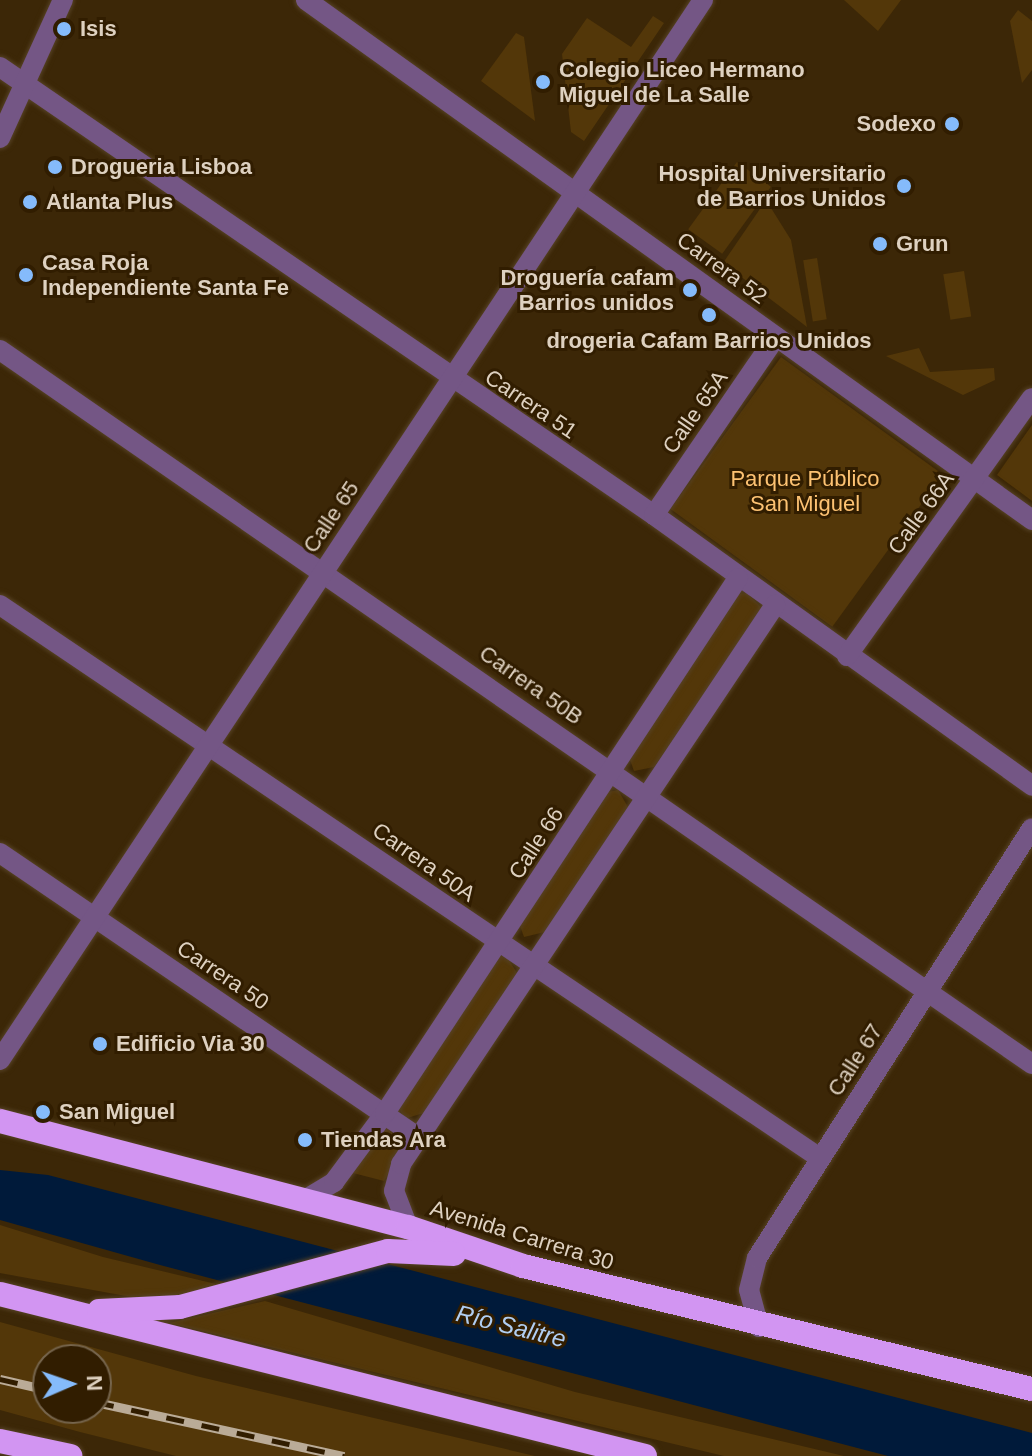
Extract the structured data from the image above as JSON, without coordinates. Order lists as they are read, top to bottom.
{
  "streets": {
    "highway": ["Avenida Carrera 30"],
    "street": [
      "Carrera 52",
      "Carrera 51",
      "Calle 65A",
      "Calle 66A",
      "Calle 65",
      "Carrera 50B",
      "Calle 66",
      "Carrera 50A",
      "Carrera 50",
      "Calle 67"
    ]
  },
  "crossings": [
    ["Carrera 52", "Calle 65A"],
    ["Carrera 52", "Calle 66A"],
    ["Carrera 52", "Calle 65"],
    ["Carrera 51", "Calle 65A"],
    ["Carrera 51", "Calle 66A"],
    ["Carrera 51", "Calle 65"],
    ["Carrera 51", "Calle 66"],
    ["Calle 65", "Carrera 50B"],
    ["Calle 65", "Carrera 50A"],
    ["Calle 65", "Carrera 50"],
    ["Carrera 50B", "Calle 66"],
    ["Carrera 50B", "Calle 67"],
    ["Calle 66", "Carrera 50A"],
    ["Calle 66", "Carrera 50"],
    ["Calle 66", "Avenida Carrera 30"],
    ["Carrera 50A", "Calle 67"],
    ["Calle 67", "Avenida Carrera 30"]
  ],
  "water": ["Río Salitre"],
  "parks": ["Parque Público San Miguel"],
  "places": [
    "Isis",
    "Colegio Liceo Hermano Miguel de La Salle",
    "Sodexo",
    "Drogueria Lisboa",
    "Hospital Universitario de Barrios Unidos",
    "Atlanta Plus",
    "Grun",
    "Casa Roja Independiente Santa Fe",
    "Droguería cafam Barrios unidos",
    "drogeria Cafam Barrios Unidos",
    "Edificio Via 30",
    "San Miguel",
    "Tiendas Ara"
  ],
  "north": "right"
}
